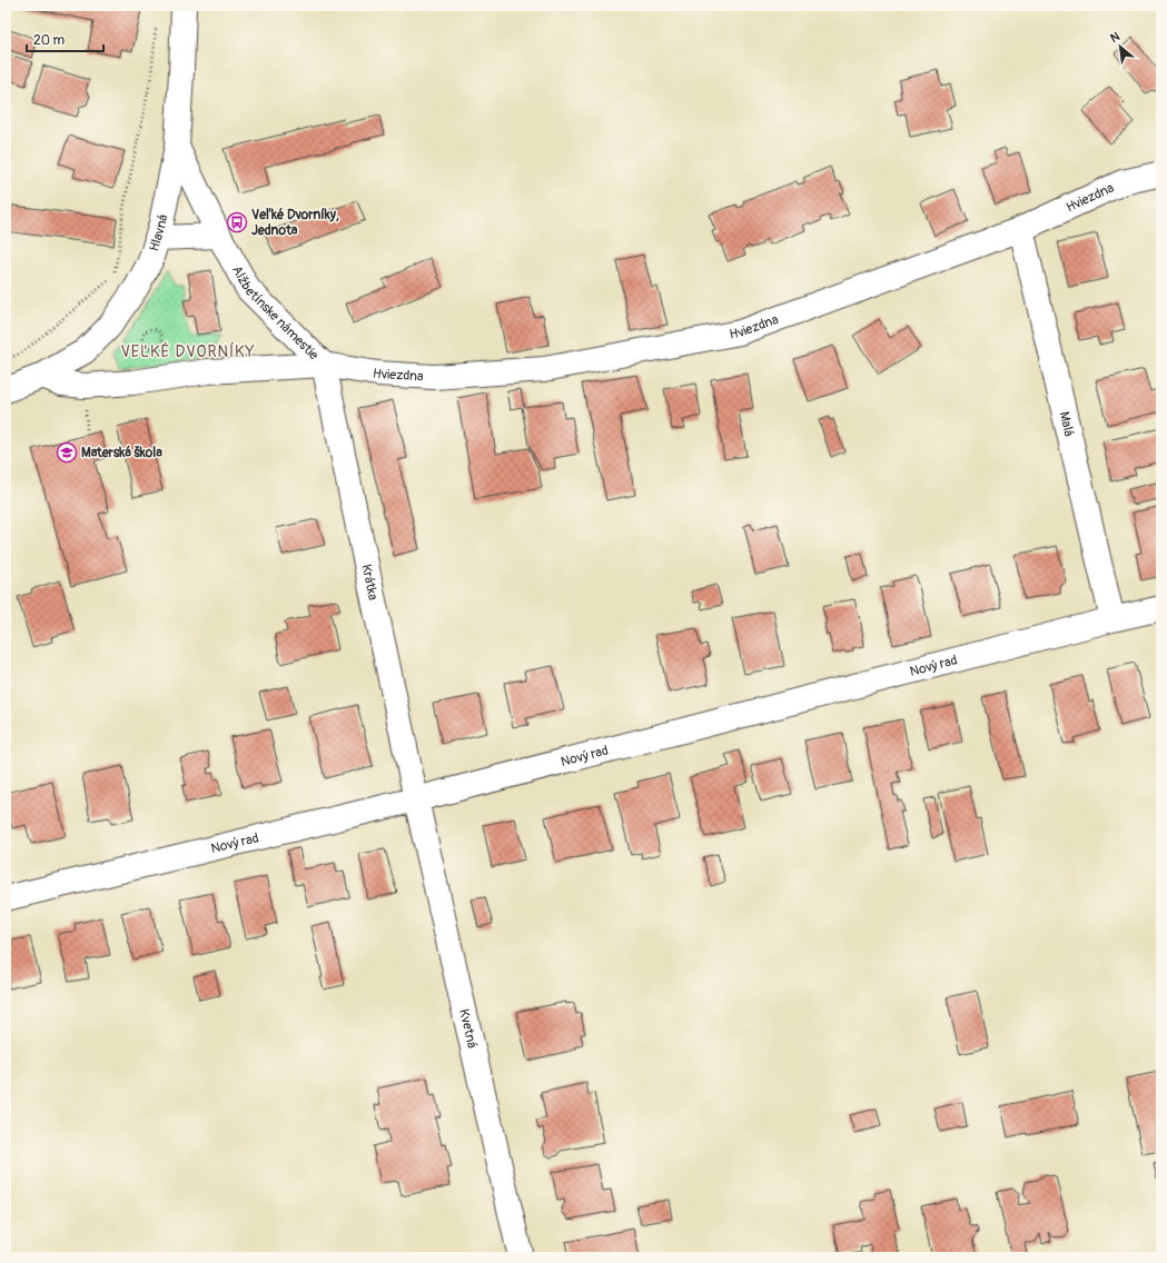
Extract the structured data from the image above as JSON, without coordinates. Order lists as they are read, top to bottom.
{
  "streets": {
    "street": [
      "Hviezdna",
      "Hlavná",
      "Alžbetínske námestie",
      "Malá",
      "Krátka",
      "Nový rad",
      "Kvetná"
    ]
  },
  "crossings": [
    ["Hviezdna", "Alžbetínske námestie"],
    ["Hviezdna", "Malá"],
    ["Hviezdna", "Krátka"],
    ["Hlavná", "Alžbetínske námestie"],
    ["Alžbetínske námestie", "Krátka"],
    ["Malá", "Nový rad"],
    ["Krátka", "Nový rad"],
    ["Krátka", "Kvetná"],
    ["Nový rad", "Kvetná"]
  ],
  "districts": ["VEĽKÉ DVORNÍKY"],
  "places": {
    "bus stop": ["Veľké Dvorníky, Jednota"],
    "school or university": ["Materská škola"]
  },
  "scale_bar": "20 m",
  "north": "top left"
}
